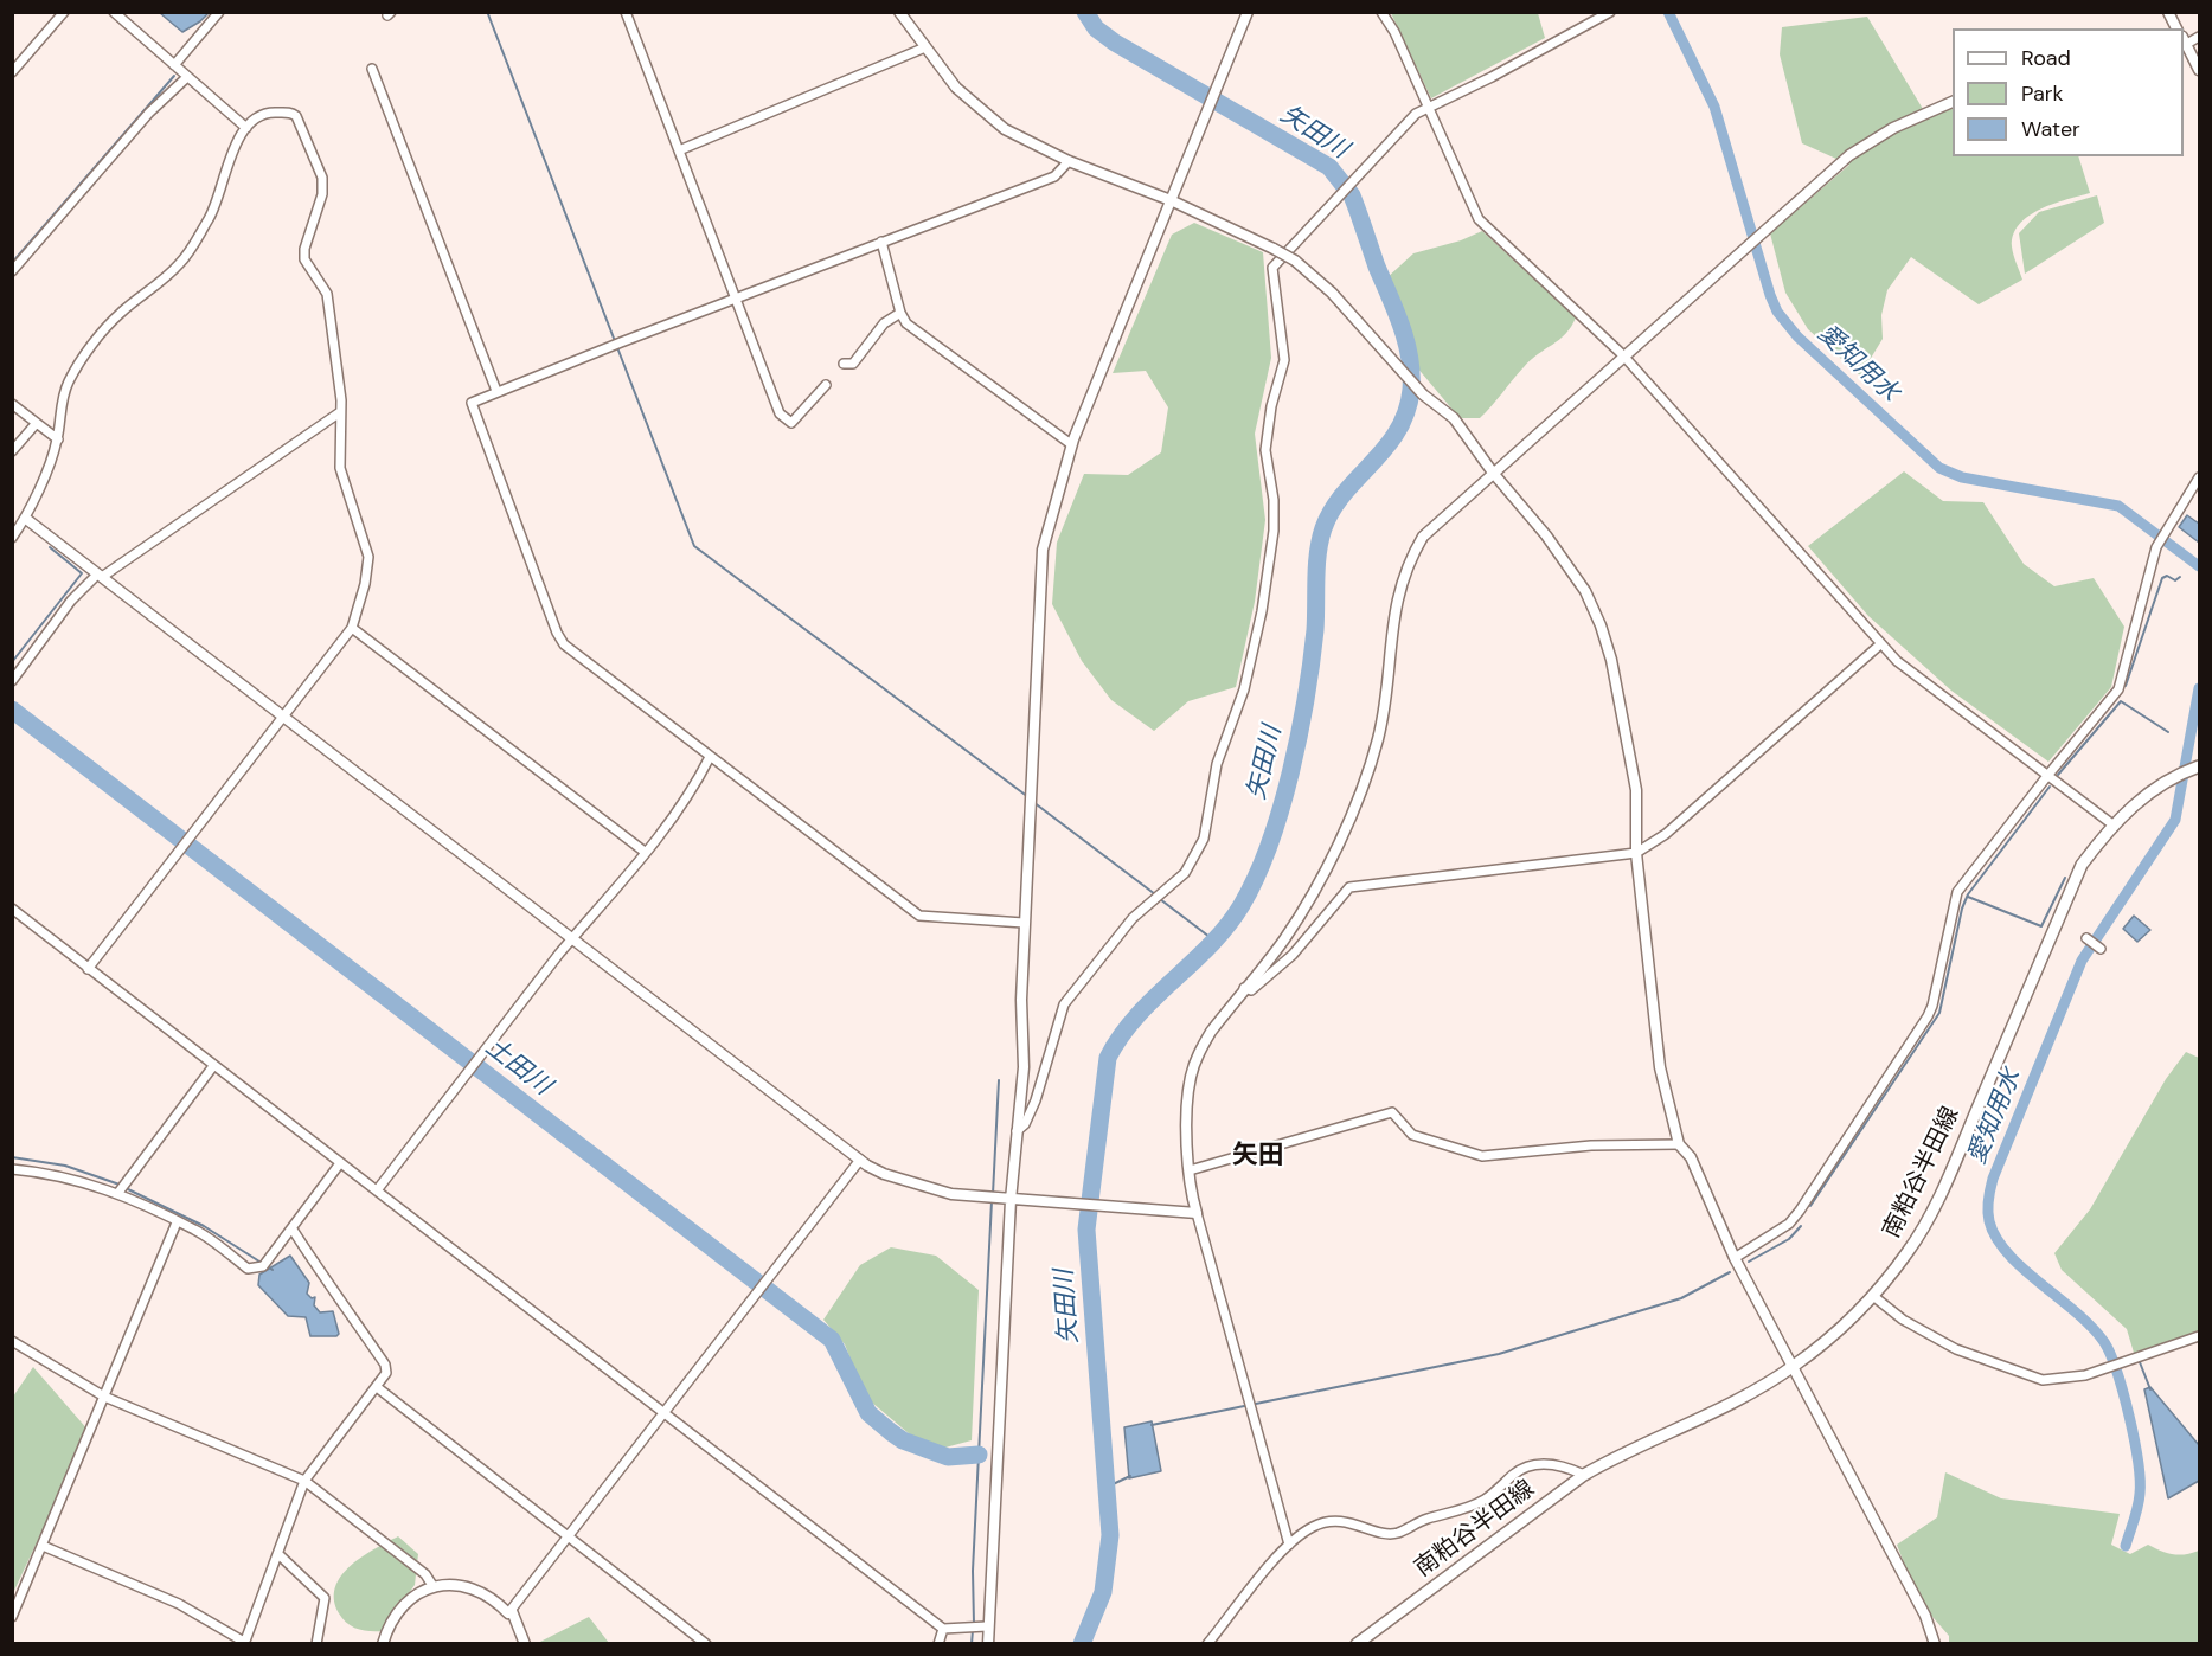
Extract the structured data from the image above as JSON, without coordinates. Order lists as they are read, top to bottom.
{
  "streets": {
    "main road": ["南粕谷半田線"]
  },
  "districts": ["矢田"],
  "water": ["矢田川", "愛知用水", "土田川"],
  "legend": ["Road", "Park", "Water"]
}
